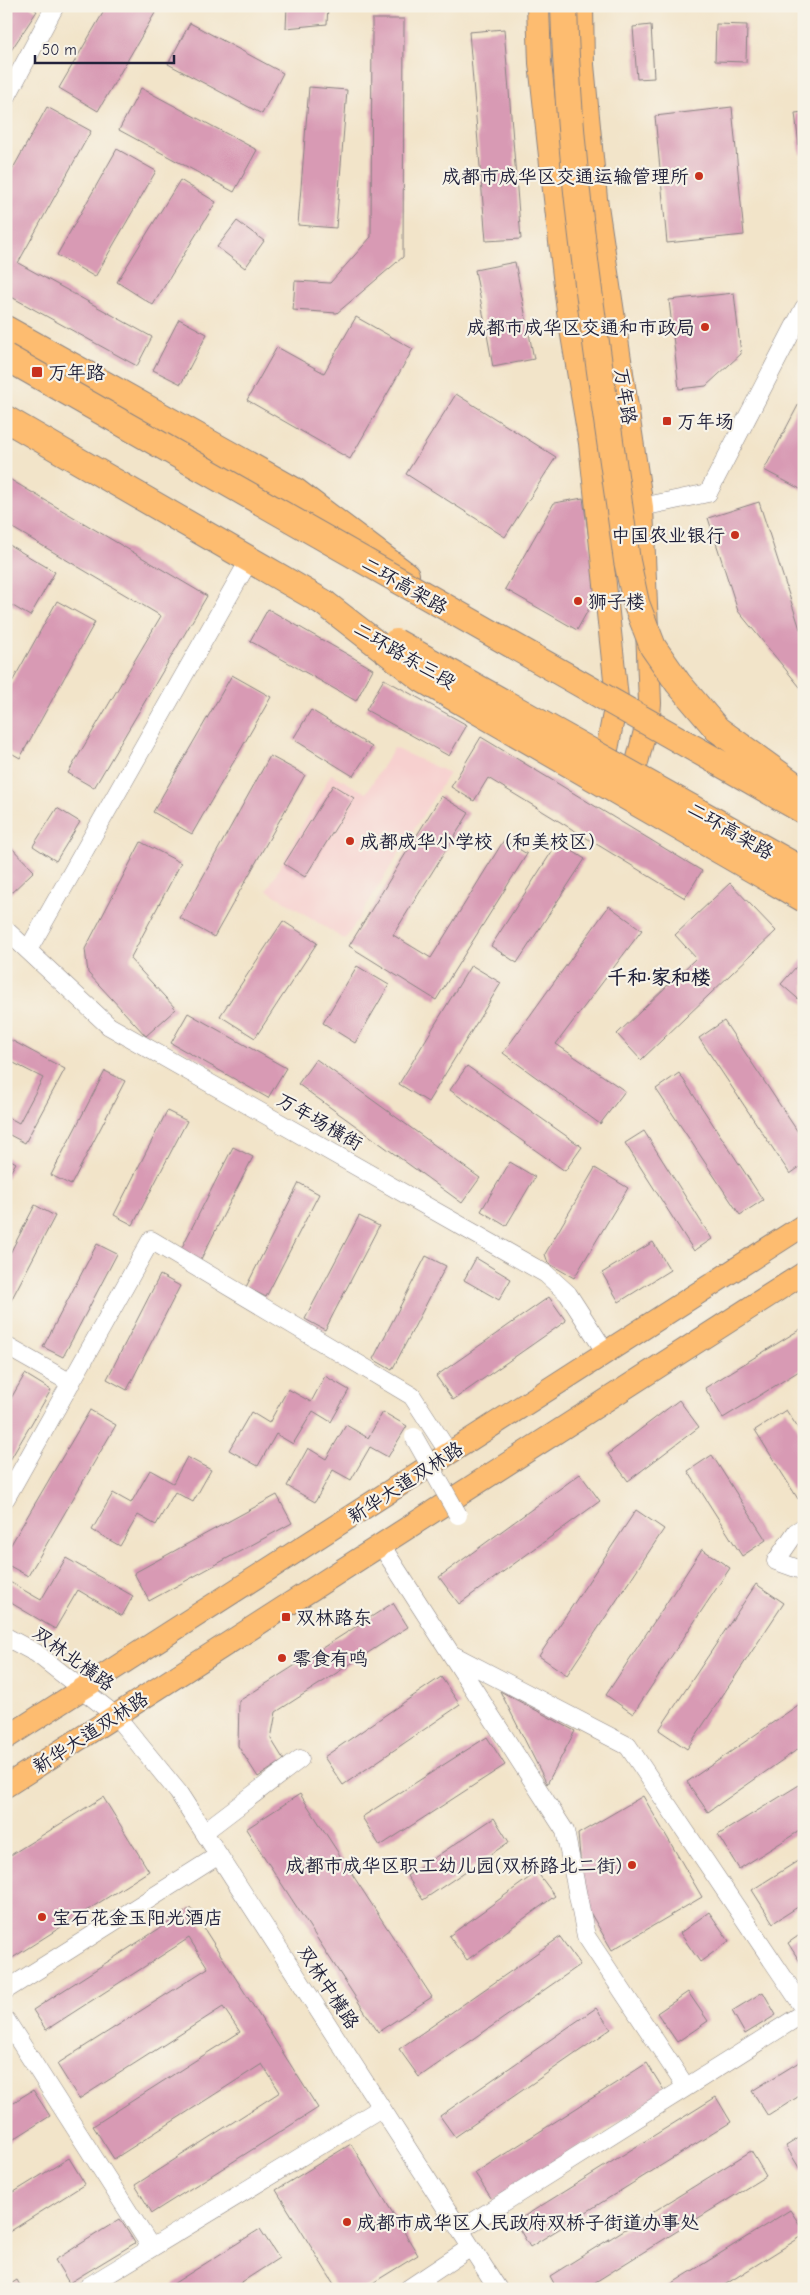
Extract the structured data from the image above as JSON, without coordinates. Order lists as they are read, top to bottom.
{
  "streets": {
    "highway": ["二环高架路"],
    "main road": ["万年路", "二环路东三段", "新华大道双林路"],
    "street": ["万年场横街", "双林北横路", "双林中横路"]
  },
  "crossings": [
    ["万年路", "二环路东三段"],
    ["万年场横街", "新华大道双林路"],
    ["新华大道双林路", "双林北横路"],
    ["新华大道双林路", "双林中横路"],
    ["双林北横路", "双林中横路"]
  ],
  "districts": ["千和·家和楼"],
  "places": {
    "other": [
      "成都市成华区交通运输管理所",
      "成都市成华区交通和市政局",
      "中国农业银行",
      "狮子楼",
      "成都成华小学校（和美校区）",
      "零食有鸣",
      "成都市成华区职工幼儿园(双桥路北二街)",
      "宝石花金玉阳光酒店",
      "成都市成华区人民政府双桥子街道办事处"
    ],
    "transit": ["万年路", "万年场", "双林路东"]
  },
  "scale_bar": "50 m"
}
